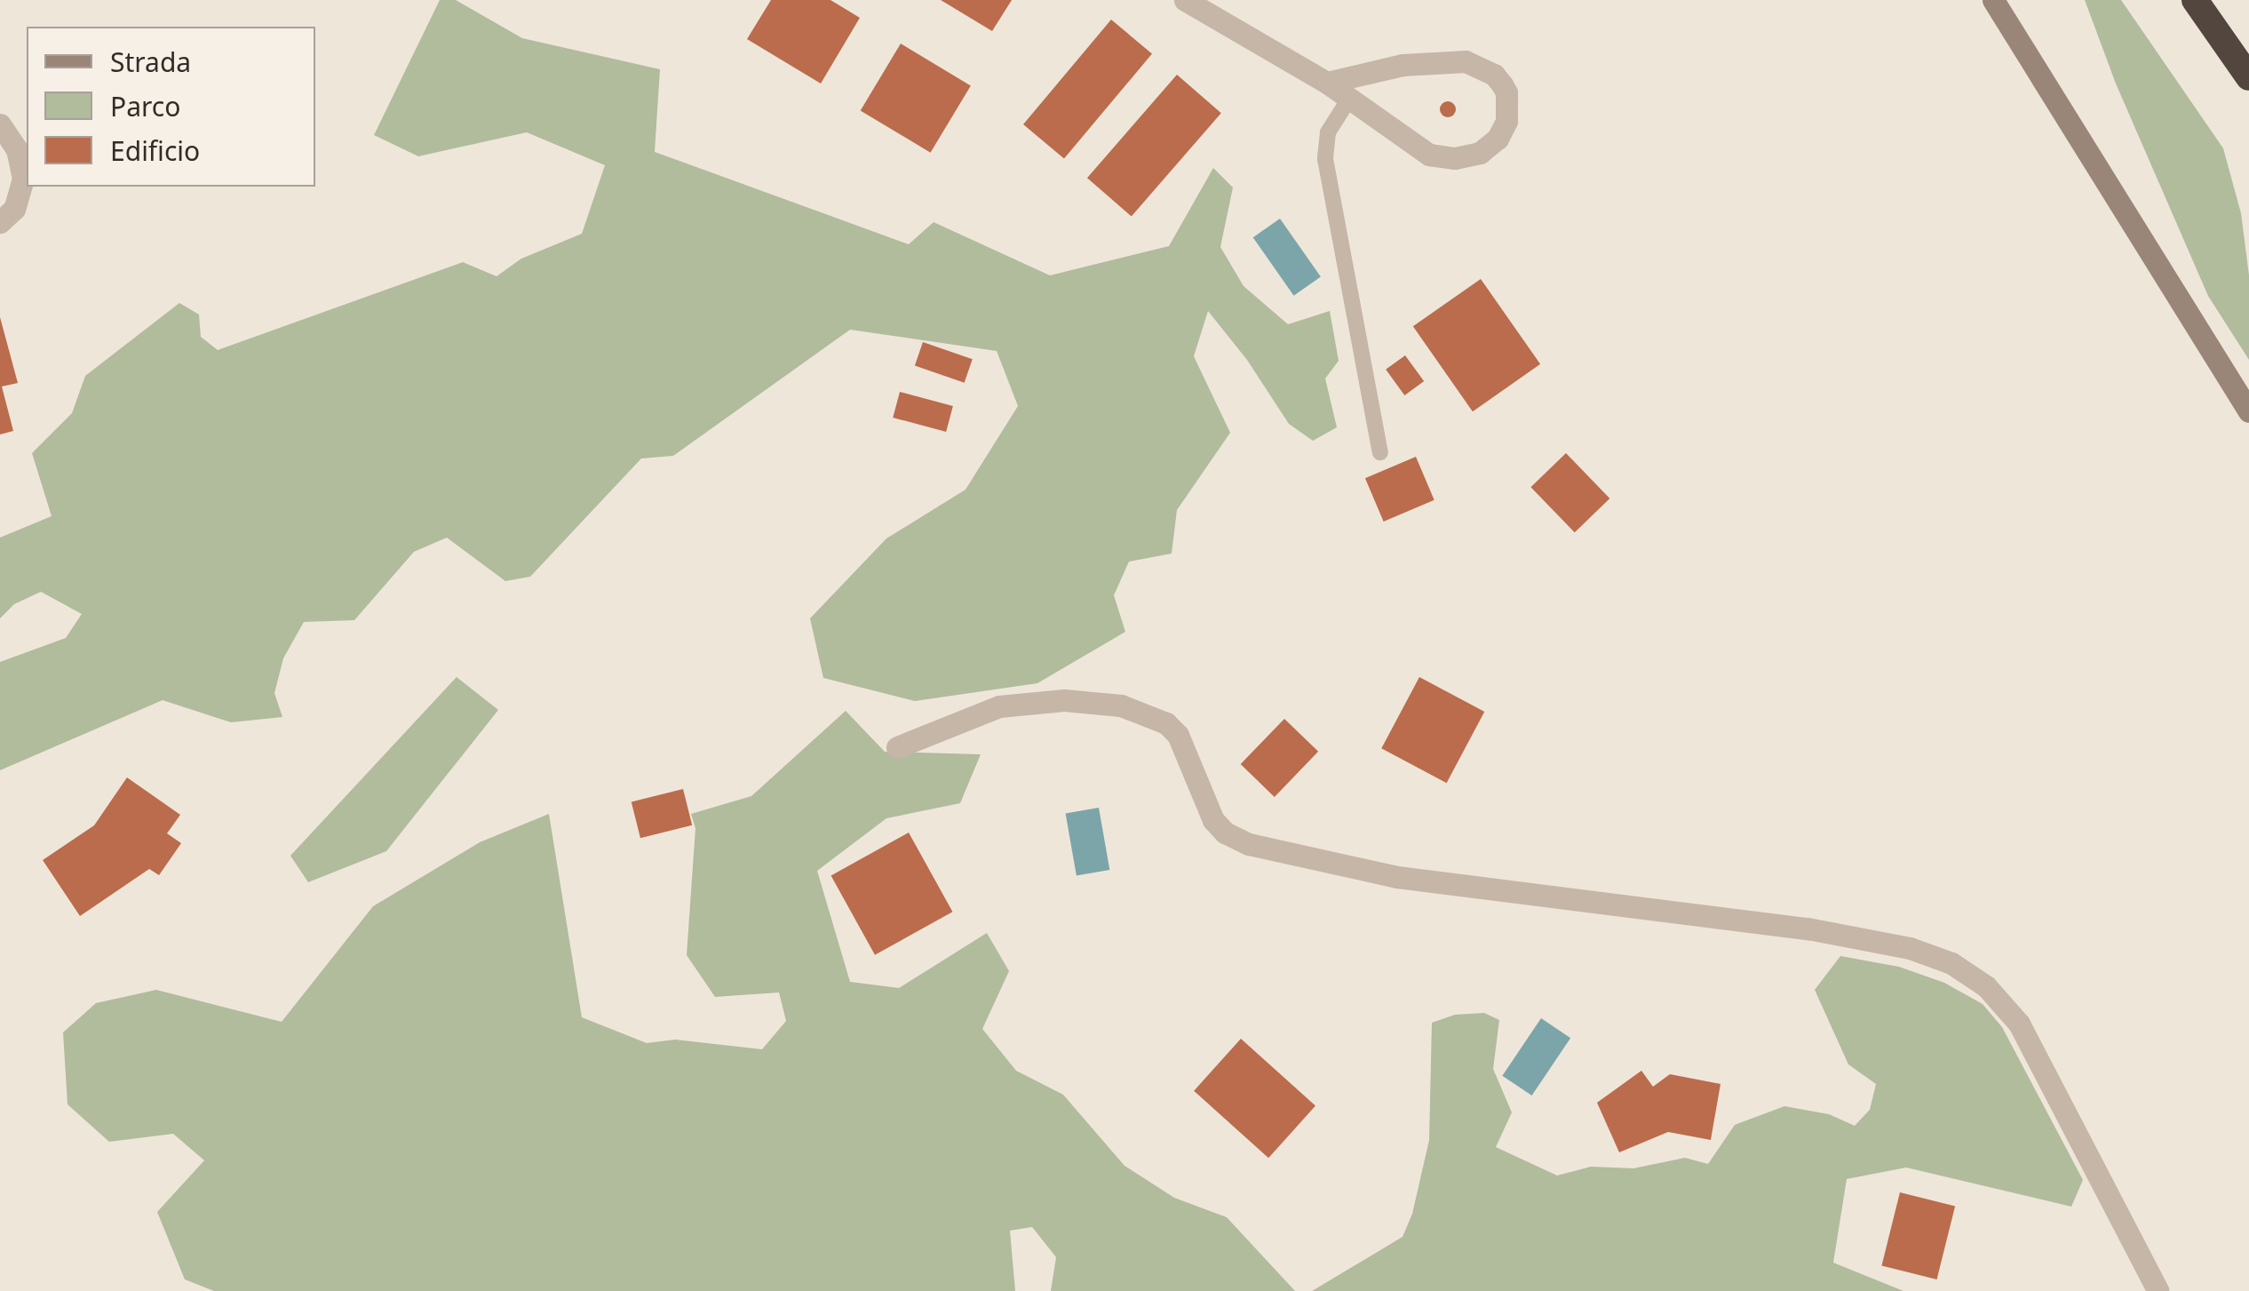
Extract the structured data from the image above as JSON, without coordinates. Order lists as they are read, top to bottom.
{
  "legend": ["Strada", "Parco", "Edificio"]
}
